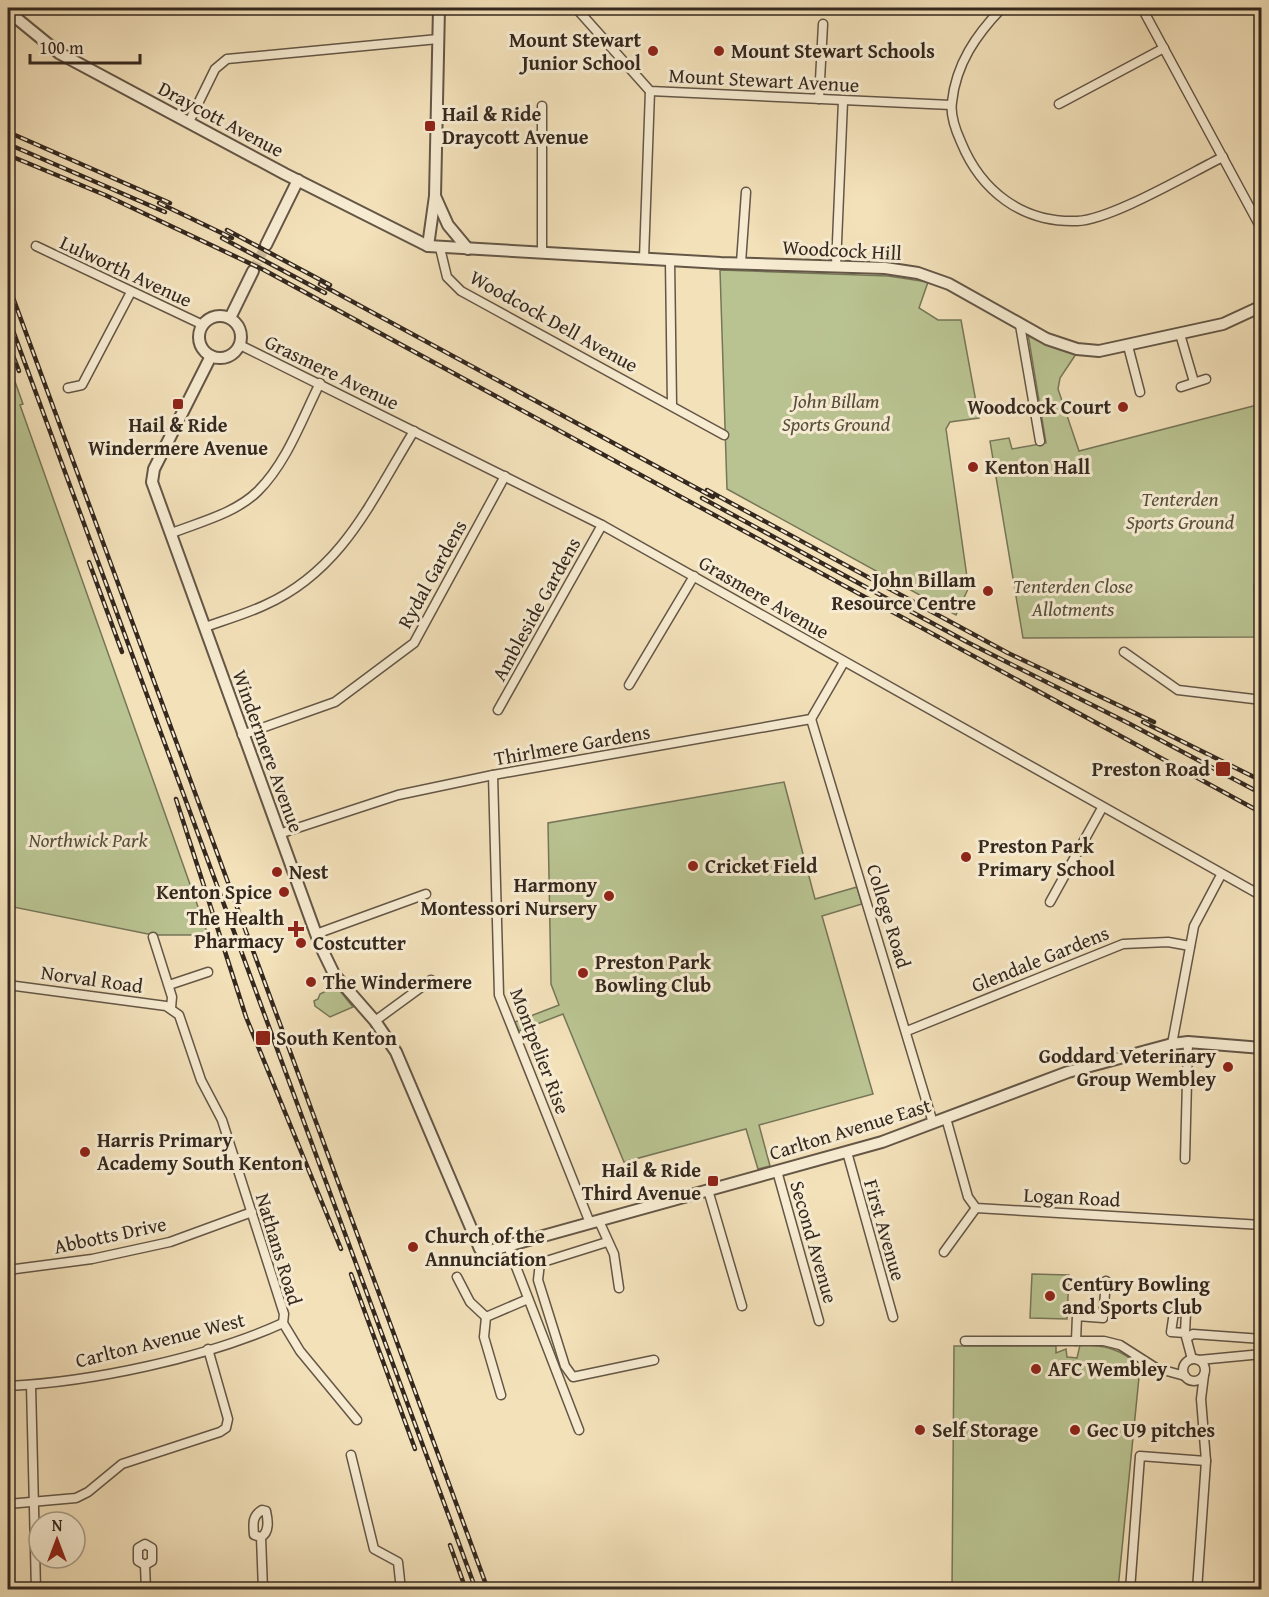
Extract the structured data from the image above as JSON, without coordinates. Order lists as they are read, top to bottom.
{
  "streets": {
    "street": [
      "Mount Stewart Avenue",
      "Draycott Avenue",
      "Woodcock Hill",
      "Lulworth Avenue",
      "Woodcock Dell Avenue",
      "Grasmere Avenue",
      "Rydal Gardens",
      "Ambleside Gardens",
      "Thirlmere Gardens",
      "Windermere Avenue",
      "College Road",
      "Glendale Gardens",
      "Norval Road",
      "Montpelier Rise",
      "Carlton Avenue East",
      "Logan Road",
      "First Avenue",
      "Abbotts Drive",
      "Second Avenue",
      "Nathans Road",
      "Carlton Avenue West"
    ]
  },
  "crossings": [
    ["Draycott Avenue", "Woodcock Hill"],
    ["Woodcock Hill", "Woodcock Dell Avenue"],
    ["Lulworth Avenue", "Grasmere Avenue"],
    ["Lulworth Avenue", "Windermere Avenue"],
    ["Grasmere Avenue", "Rydal Gardens"],
    ["Grasmere Avenue", "Ambleside Gardens"],
    ["Grasmere Avenue", "Windermere Avenue"],
    ["Rydal Gardens", "Windermere Avenue"],
    ["Thirlmere Gardens", "Windermere Avenue"],
    ["Thirlmere Gardens", "College Road"],
    ["Thirlmere Gardens", "Montpelier Rise"],
    ["Windermere Avenue", "Carlton Avenue East"],
    ["College Road", "Glendale Gardens"],
    ["College Road", "Carlton Avenue East"],
    ["Norval Road", "Nathans Road"],
    ["Montpelier Rise", "Carlton Avenue East"],
    ["Carlton Avenue East", "First Avenue"],
    ["Carlton Avenue East", "Second Avenue"],
    ["Abbotts Drive", "Nathans Road"],
    ["Nathans Road", "Carlton Avenue West"]
  ],
  "parks": [
    "John Billam Sports Ground",
    "Tenterden Sports Ground",
    "Tenterden Close Allotments",
    "Northwick Park"
  ],
  "places": {
    "other": [
      "Mount Stewart Junior School",
      "Mount Stewart Schools",
      "Woodcock Court",
      "Kenton Hall",
      "John Billam Resource Centre",
      "Preston Park Primary School",
      "Cricket Field",
      "Nest",
      "Kenton Spice",
      "Harmony Montessori Nursery",
      "Costcutter",
      "Preston Park Bowling Club",
      "The Windermere",
      "Goddard Veterinary Group Wembley",
      "Harris Primary Academy South Kenton",
      "Church of the Annunciation",
      "Century Bowling and Sports Club",
      "AFC Wembley",
      "Self Storage",
      "Gec U9 pitches"
    ],
    "transit": [
      "Hail & Ride Draycott Avenue",
      "Hail & Ride Windermere Avenue",
      "Preston Road",
      "South Kenton",
      "Hail & Ride Third Avenue"
    ],
    "health": ["The Health Pharmacy"]
  },
  "scale_bar": "100 m",
  "north": "top"
}
